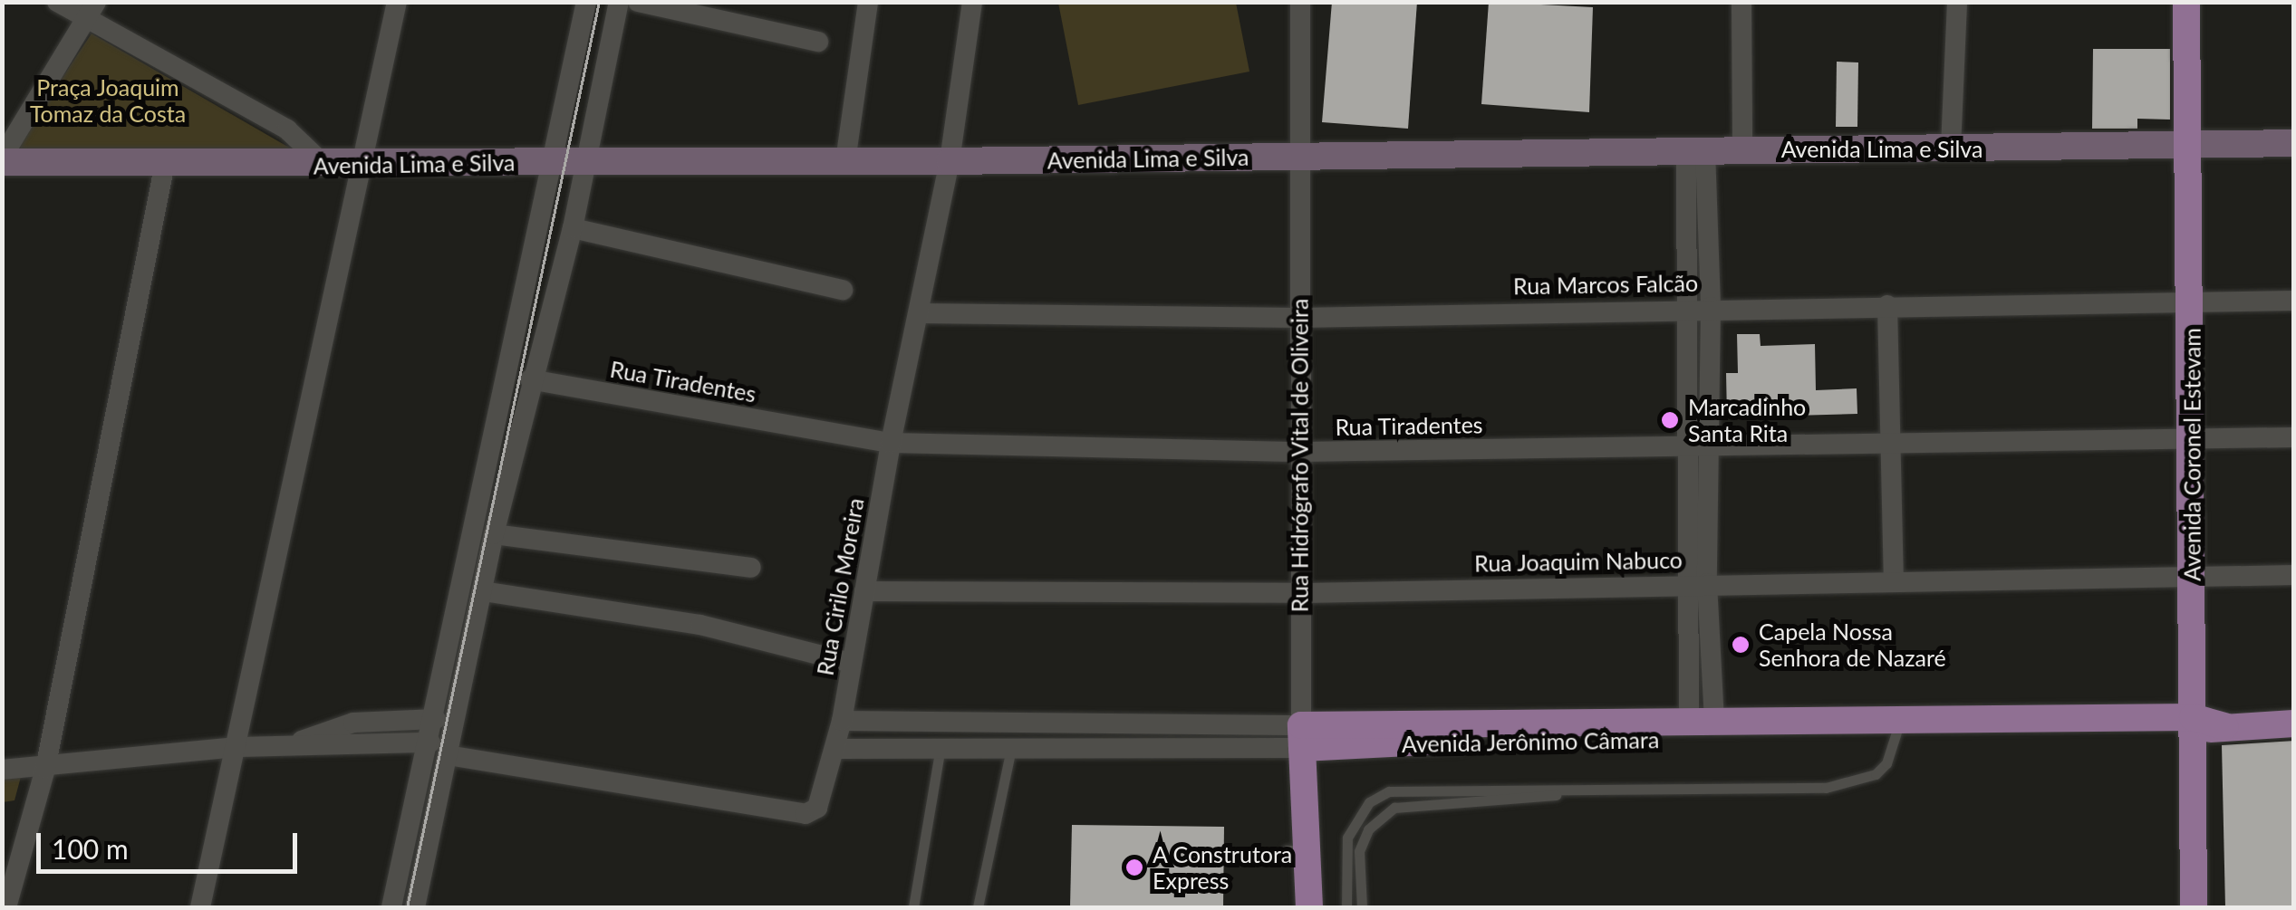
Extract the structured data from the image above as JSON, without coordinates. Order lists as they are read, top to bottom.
{
  "streets": {
    "main road": [
      "Avenida Lima e Silva",
      "Avenida Coronel Estevam",
      "Rua Hidrógrafo Vital de Oliveira",
      "Avenida Jerônimo Câmara"
    ],
    "street": [
      "Rua Marcos Falcão",
      "Rua Tiradentes",
      "Rua Joaquim Nabuco",
      "Rua Cirilo Moreira"
    ]
  },
  "crossings": [
    ["Avenida Lima e Silva", "Avenida Coronel Estevam"],
    ["Avenida Lima e Silva", "Rua Hidrógrafo Vital de Oliveira"],
    ["Avenida Lima e Silva", "Rua Cirilo Moreira"],
    ["Rua Marcos Falcão", "Avenida Coronel Estevam"],
    ["Rua Marcos Falcão", "Rua Hidrógrafo Vital de Oliveira"],
    ["Rua Marcos Falcão", "Rua Cirilo Moreira"],
    ["Rua Tiradentes", "Avenida Coronel Estevam"],
    ["Rua Tiradentes", "Rua Hidrógrafo Vital de Oliveira"],
    ["Rua Tiradentes", "Rua Cirilo Moreira"],
    ["Avenida Coronel Estevam", "Rua Joaquim Nabuco"],
    ["Avenida Coronel Estevam", "Avenida Jerônimo Câmara"],
    ["Rua Hidrógrafo Vital de Oliveira", "Rua Joaquim Nabuco"],
    ["Rua Hidrógrafo Vital de Oliveira", "Avenida Jerônimo Câmara"],
    ["Rua Joaquim Nabuco", "Rua Cirilo Moreira"],
    ["Rua Cirilo Moreira", "Avenida Jerônimo Câmara"]
  ],
  "parks": ["Praça Joaquim Tomaz da Costa"],
  "places": ["Marcadinho Santa Rita", "Capela Nossa Senhora de Nazaré", "A Construtora Express"],
  "scale_bar": "100 m"
}
